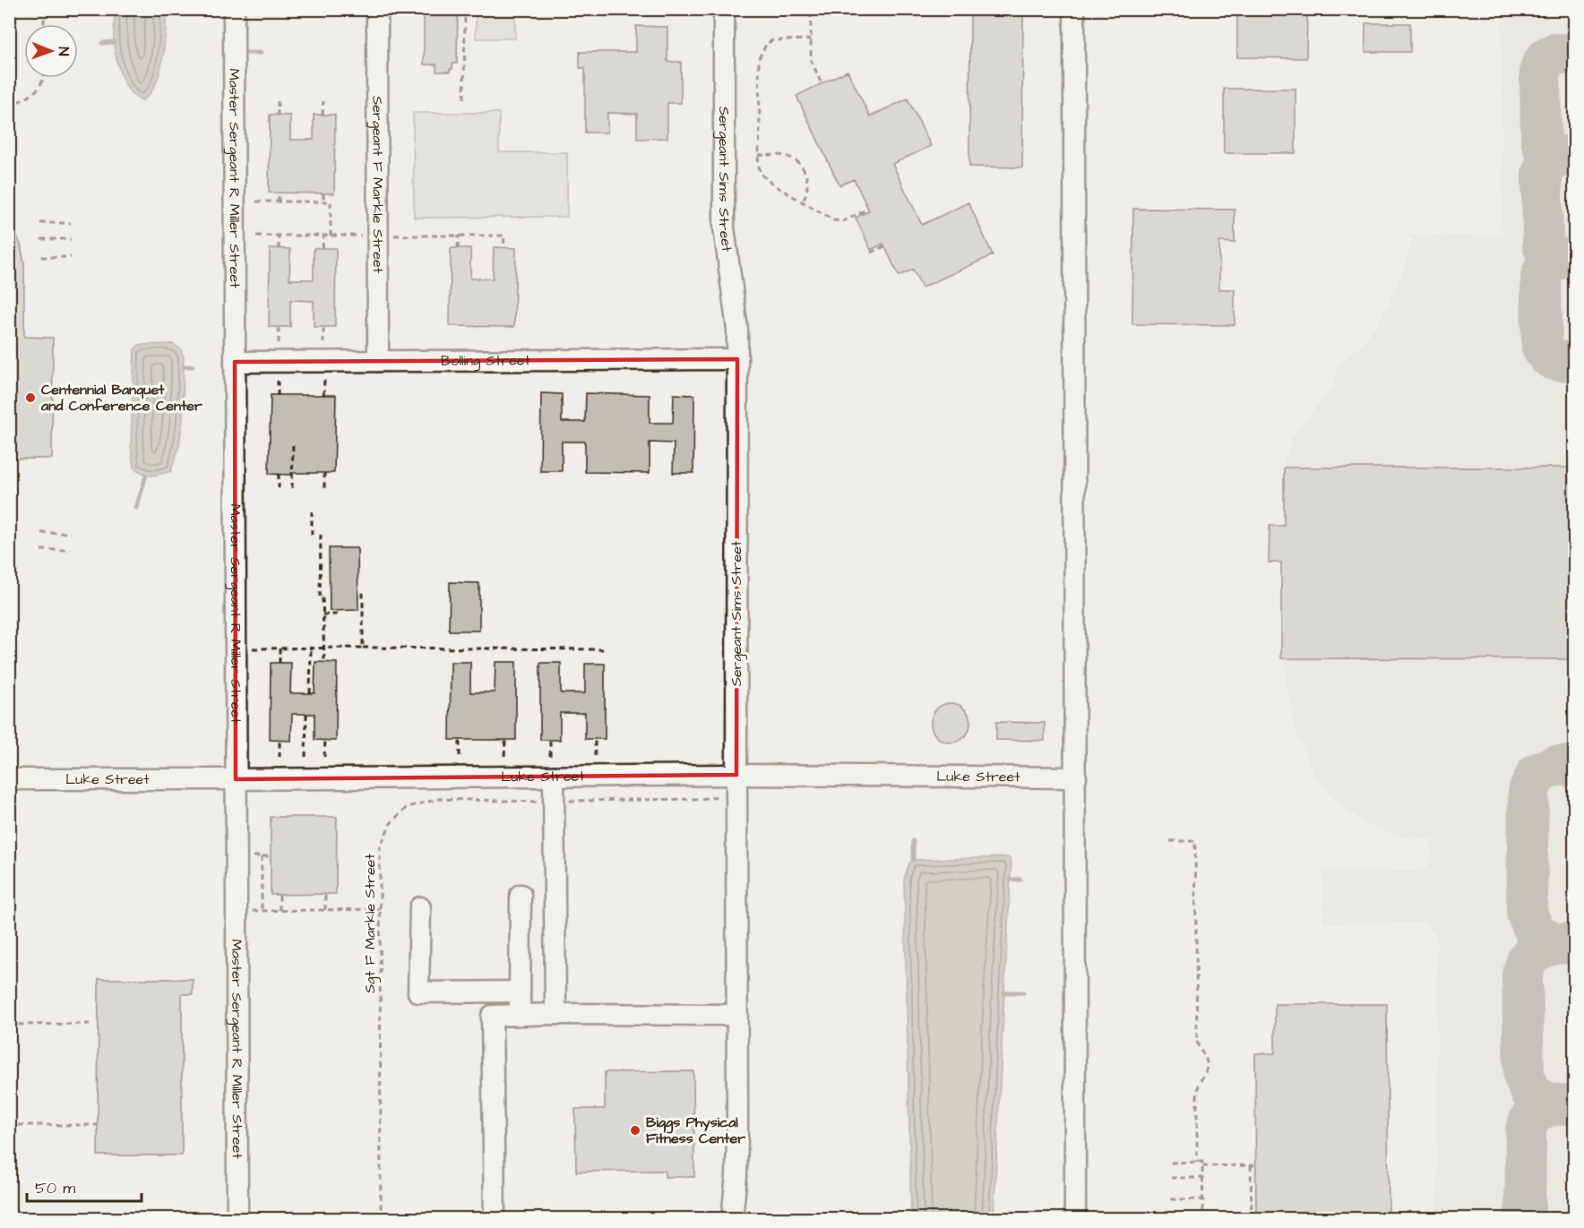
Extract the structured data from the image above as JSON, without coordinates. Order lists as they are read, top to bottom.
{
  "streets": {
    "street": [
      "Master Sergeant R Miller Street",
      "Sergeant Sims Street",
      "Sergeant F Markle Street",
      "Bolling Street",
      "Luke Street"
    ],
    "path": ["Sgt F Markle Street"]
  },
  "crossings": [
    ["Master Sergeant R Miller Street", "Bolling Street"],
    ["Master Sergeant R Miller Street", "Luke Street"],
    ["Sergeant Sims Street", "Bolling Street"],
    ["Sergeant Sims Street", "Luke Street"],
    ["Sergeant Sims Street", "Sgt F Markle Street"],
    ["Sergeant F Markle Street", "Bolling Street"]
  ],
  "places": ["Centennial Banquet and Conference Center", "Biggs Physical Fitness Center"],
  "scale_bar": "50 m",
  "north": "right"
}
